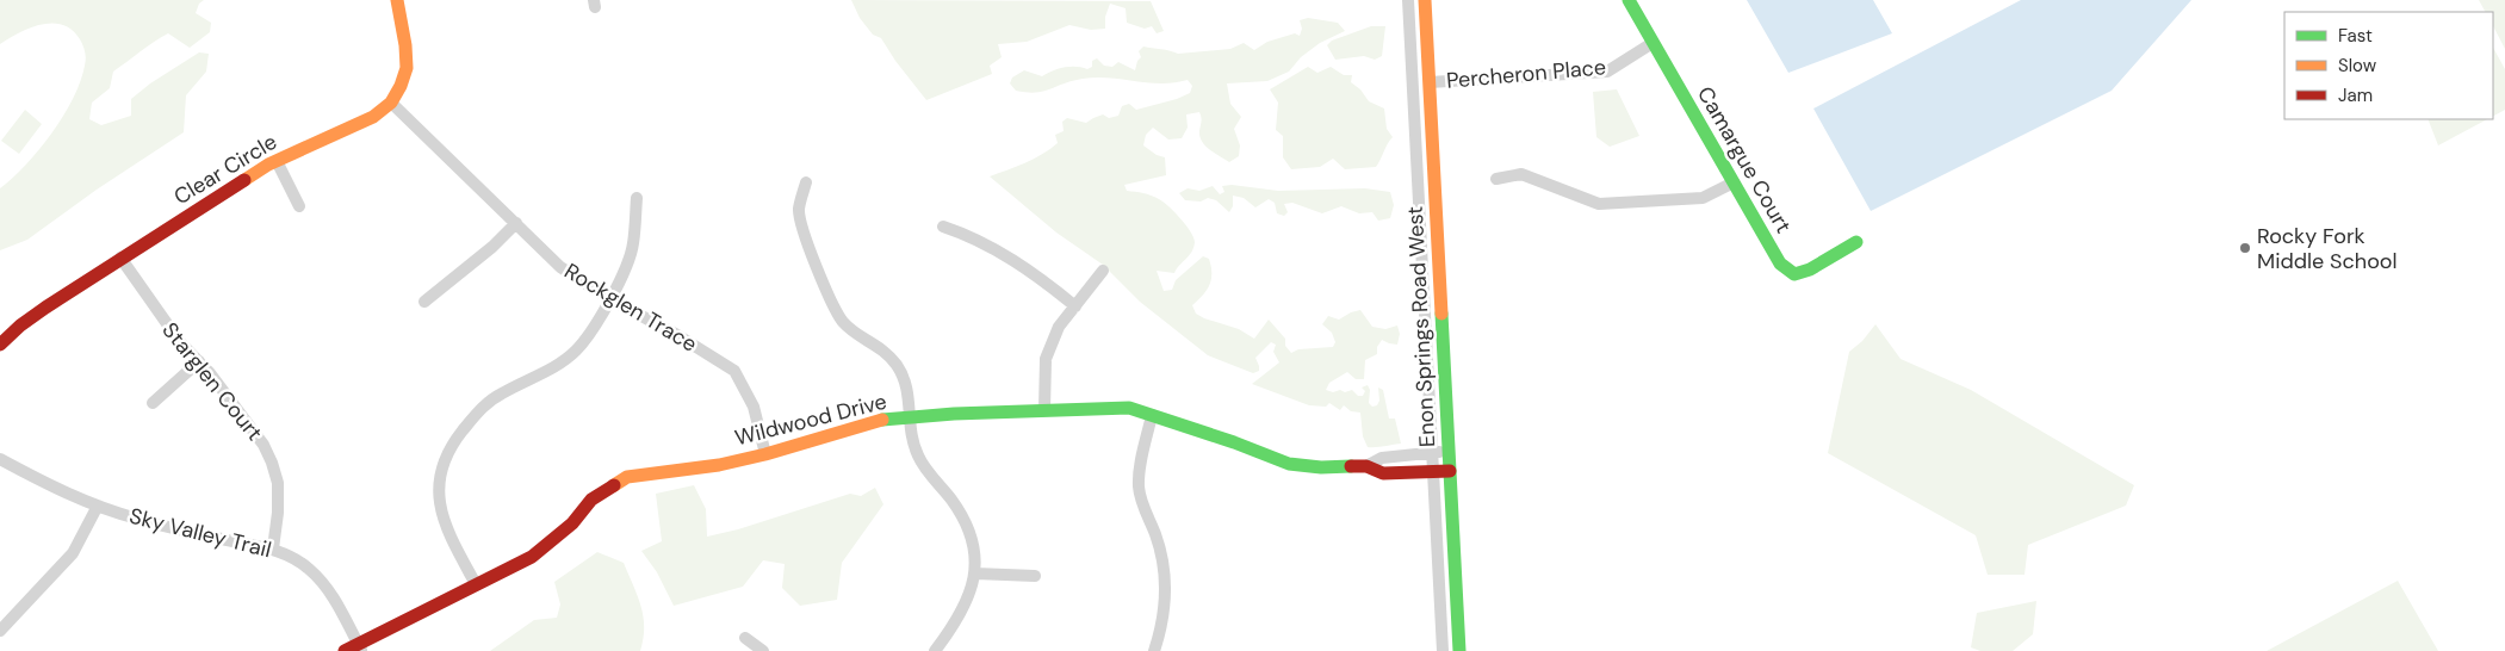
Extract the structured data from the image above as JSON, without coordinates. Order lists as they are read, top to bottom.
{
  "streets": {
    "street": [
      "Percheron Place",
      "Camargue Court",
      "Clear Circle",
      "Rockglen Trace",
      "Enon Springs Road West",
      "Starglen Court",
      "Wildwood Drive",
      "Sky Valley Trail"
    ]
  },
  "crossings": [
    ["Percheron Place", "Camargue Court"],
    ["Percheron Place", "Enon Springs Road West"],
    ["Clear Circle", "Rockglen Trace"],
    ["Clear Circle", "Starglen Court"],
    ["Rockglen Trace", "Wildwood Drive"],
    ["Enon Springs Road West", "Wildwood Drive"],
    ["Starglen Court", "Sky Valley Trail"],
    ["Wildwood Drive", "Sky Valley Trail"]
  ],
  "places": ["Rocky Fork Middle School"],
  "legend": ["Fast", "Slow", "Jam"]
}
